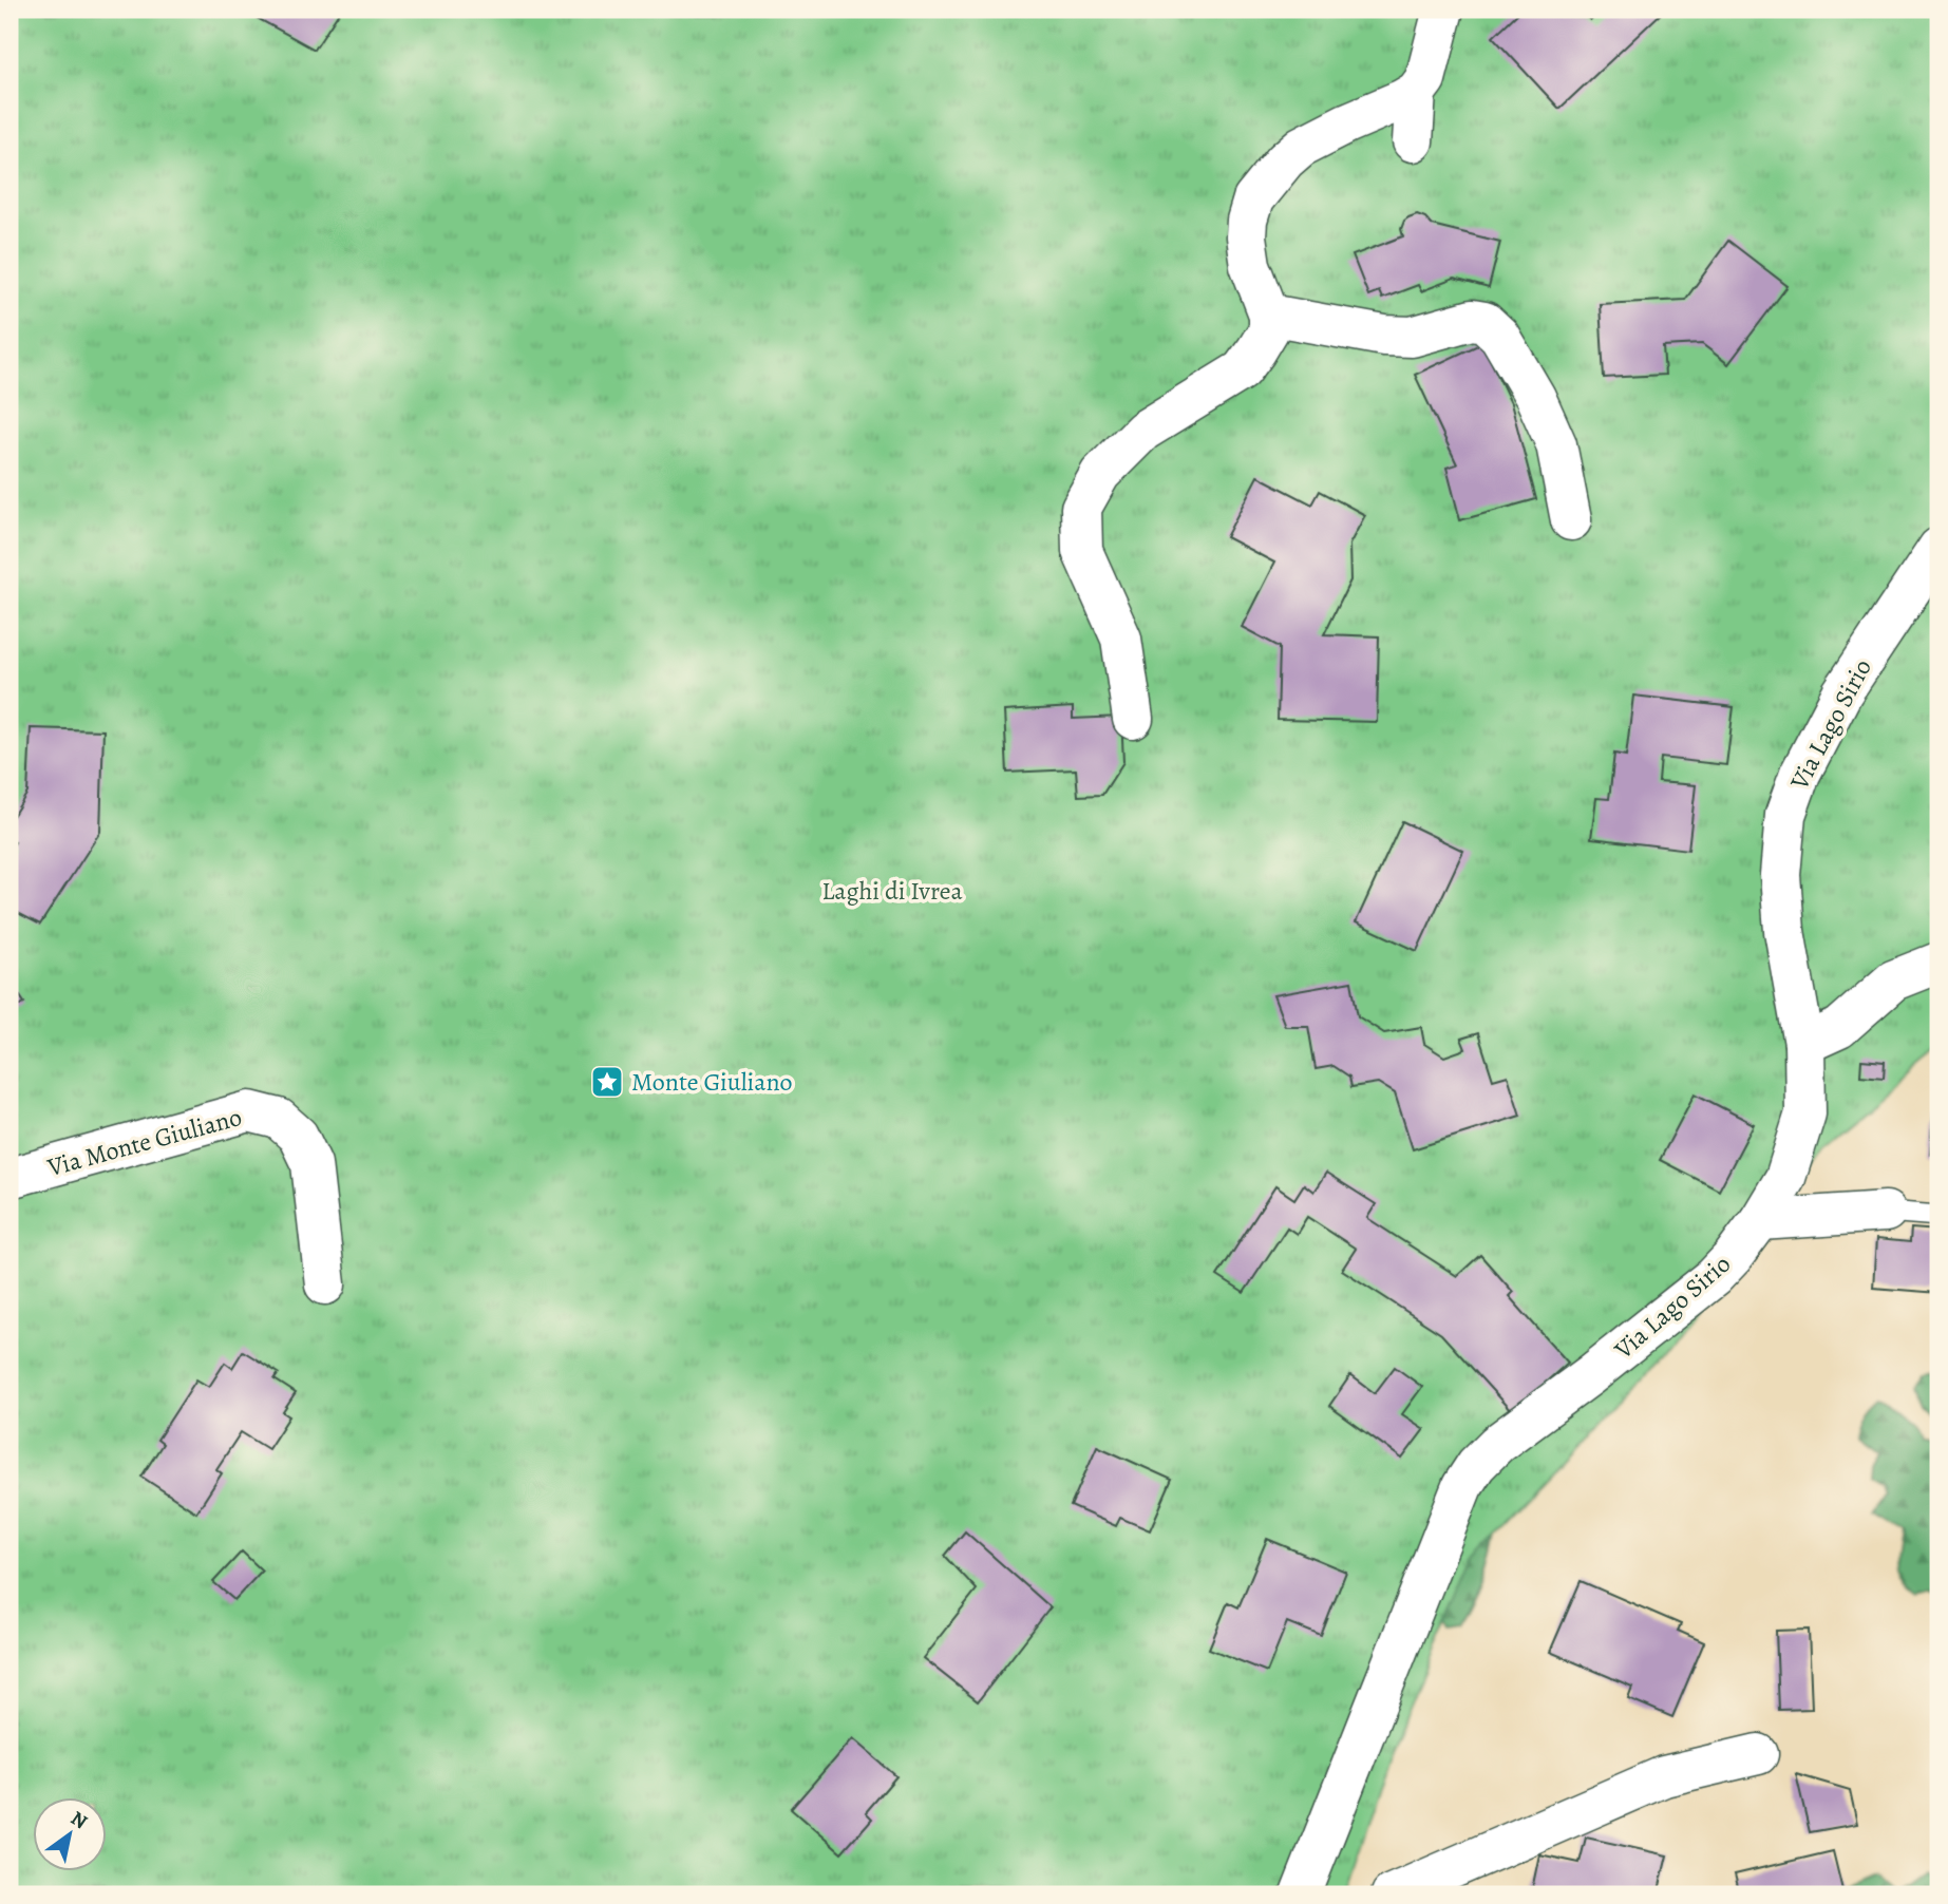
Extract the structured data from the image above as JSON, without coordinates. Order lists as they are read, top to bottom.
{
  "streets": {
    "street": ["Via Lago Sirio", "Via Monte Giuliano"]
  },
  "parks": ["Laghi di Ivrea"],
  "places": {
    "place": ["Monte Giuliano"]
  },
  "north": "top right"
}
